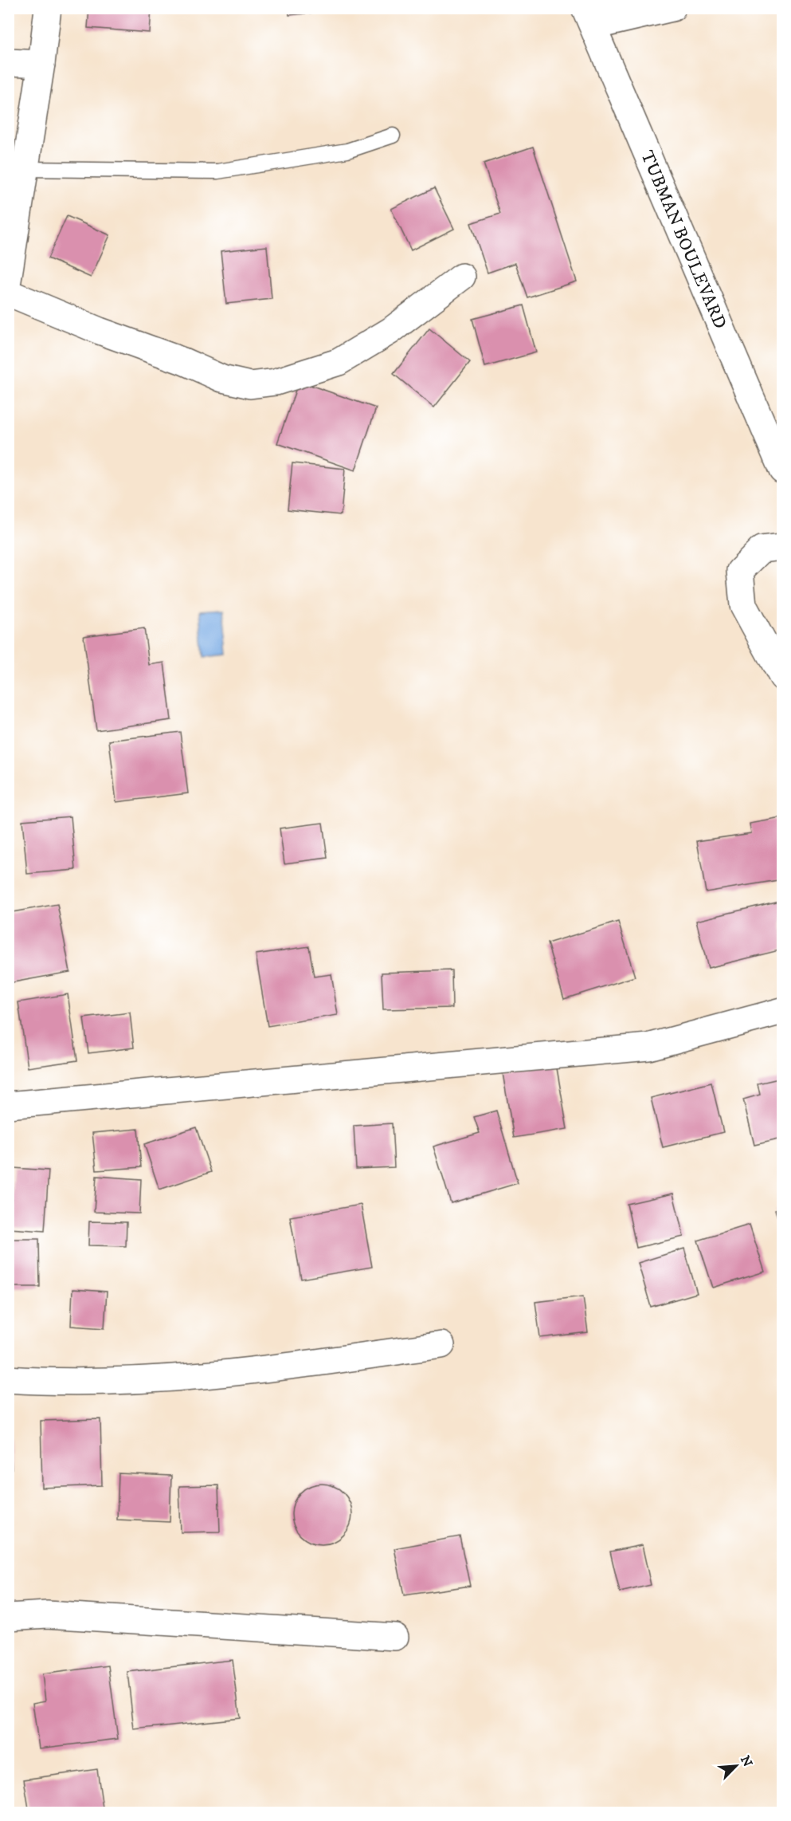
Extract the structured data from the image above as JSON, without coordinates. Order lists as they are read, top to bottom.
{
  "streets": {
    "main road": ["TUBMAN BOULEVARD"]
  },
  "north": "top right"
}
